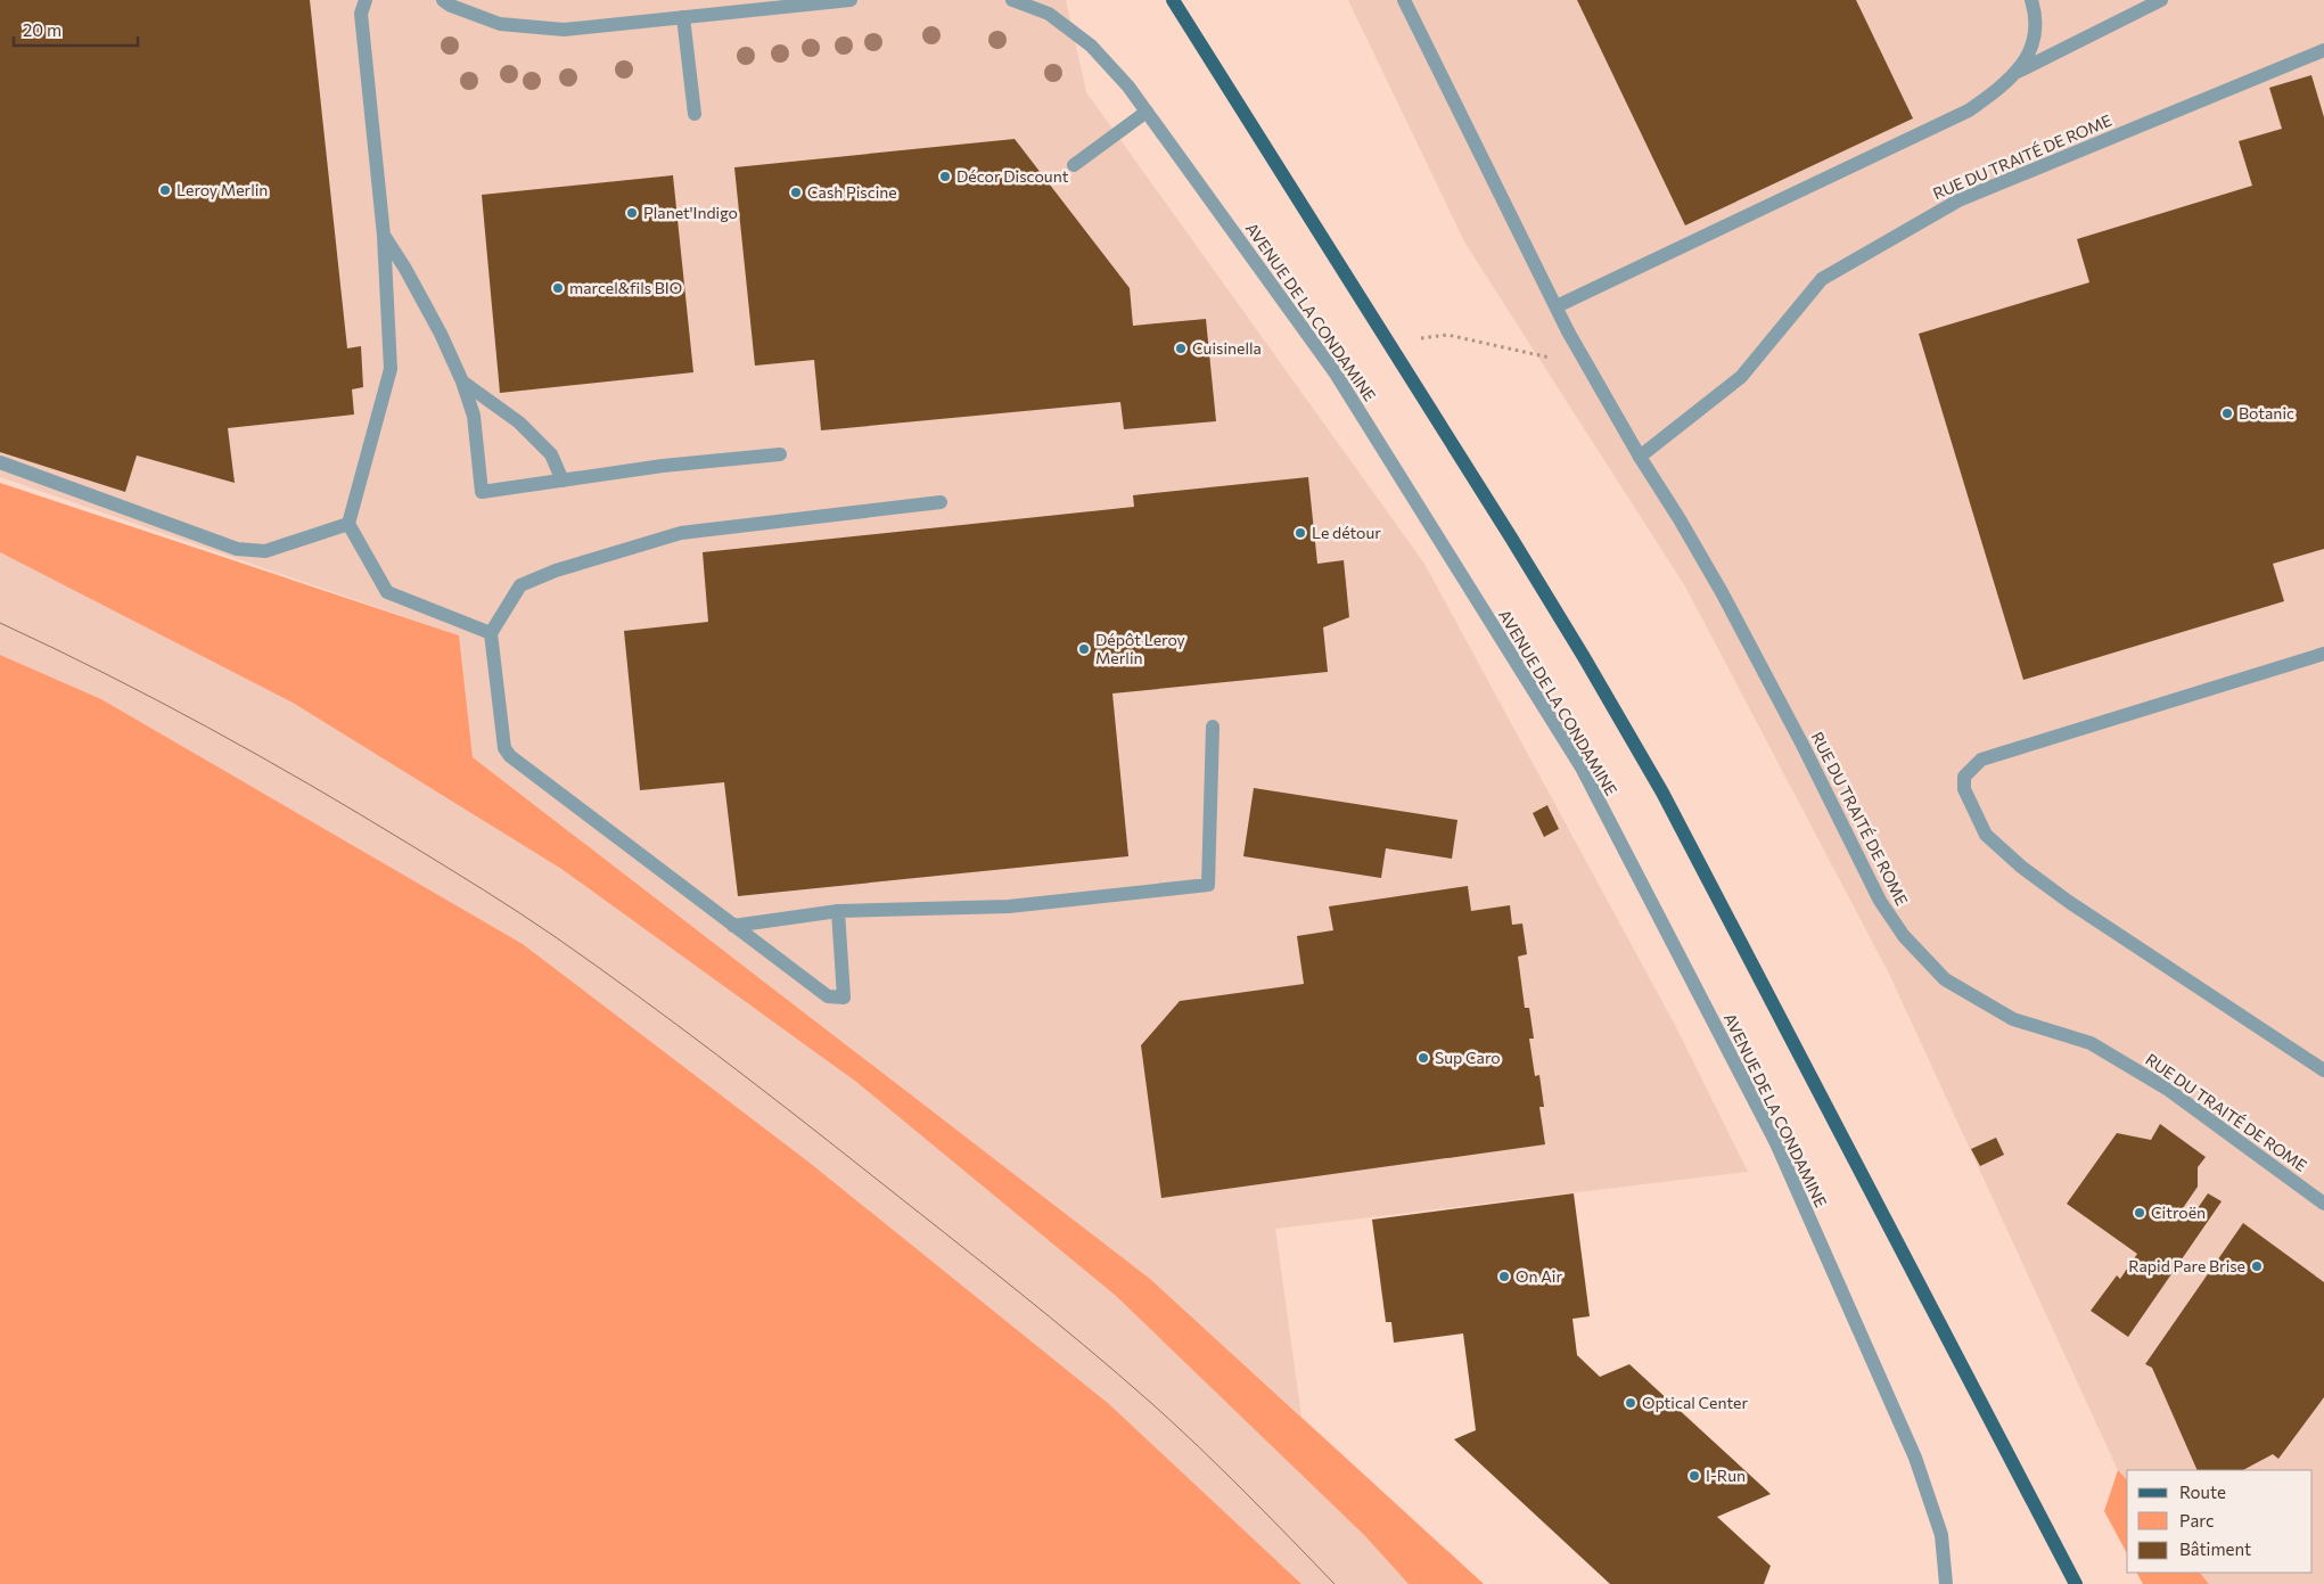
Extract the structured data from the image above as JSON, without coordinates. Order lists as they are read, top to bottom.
{
  "streets": {
    "street": ["RUE DU TRAITÉ DE ROME", "AVENUE DE LA CONDAMINE"]
  },
  "places": [
    "Décor Discount",
    "Leroy Merlin",
    "Cash Piscine",
    "Planet'Indigo",
    "marcel&fils BIO",
    "Cuisinella",
    "Botanic",
    "Le détour",
    "Dépôt Leroy Merlin",
    "Sup Caro",
    "Citroën",
    "Rapid Pare Brise",
    "On Air",
    "Optical Center",
    "I-Run"
  ],
  "legend": ["Route", "Parc", "Bâtiment"],
  "scale_bar": "20 m"
}
